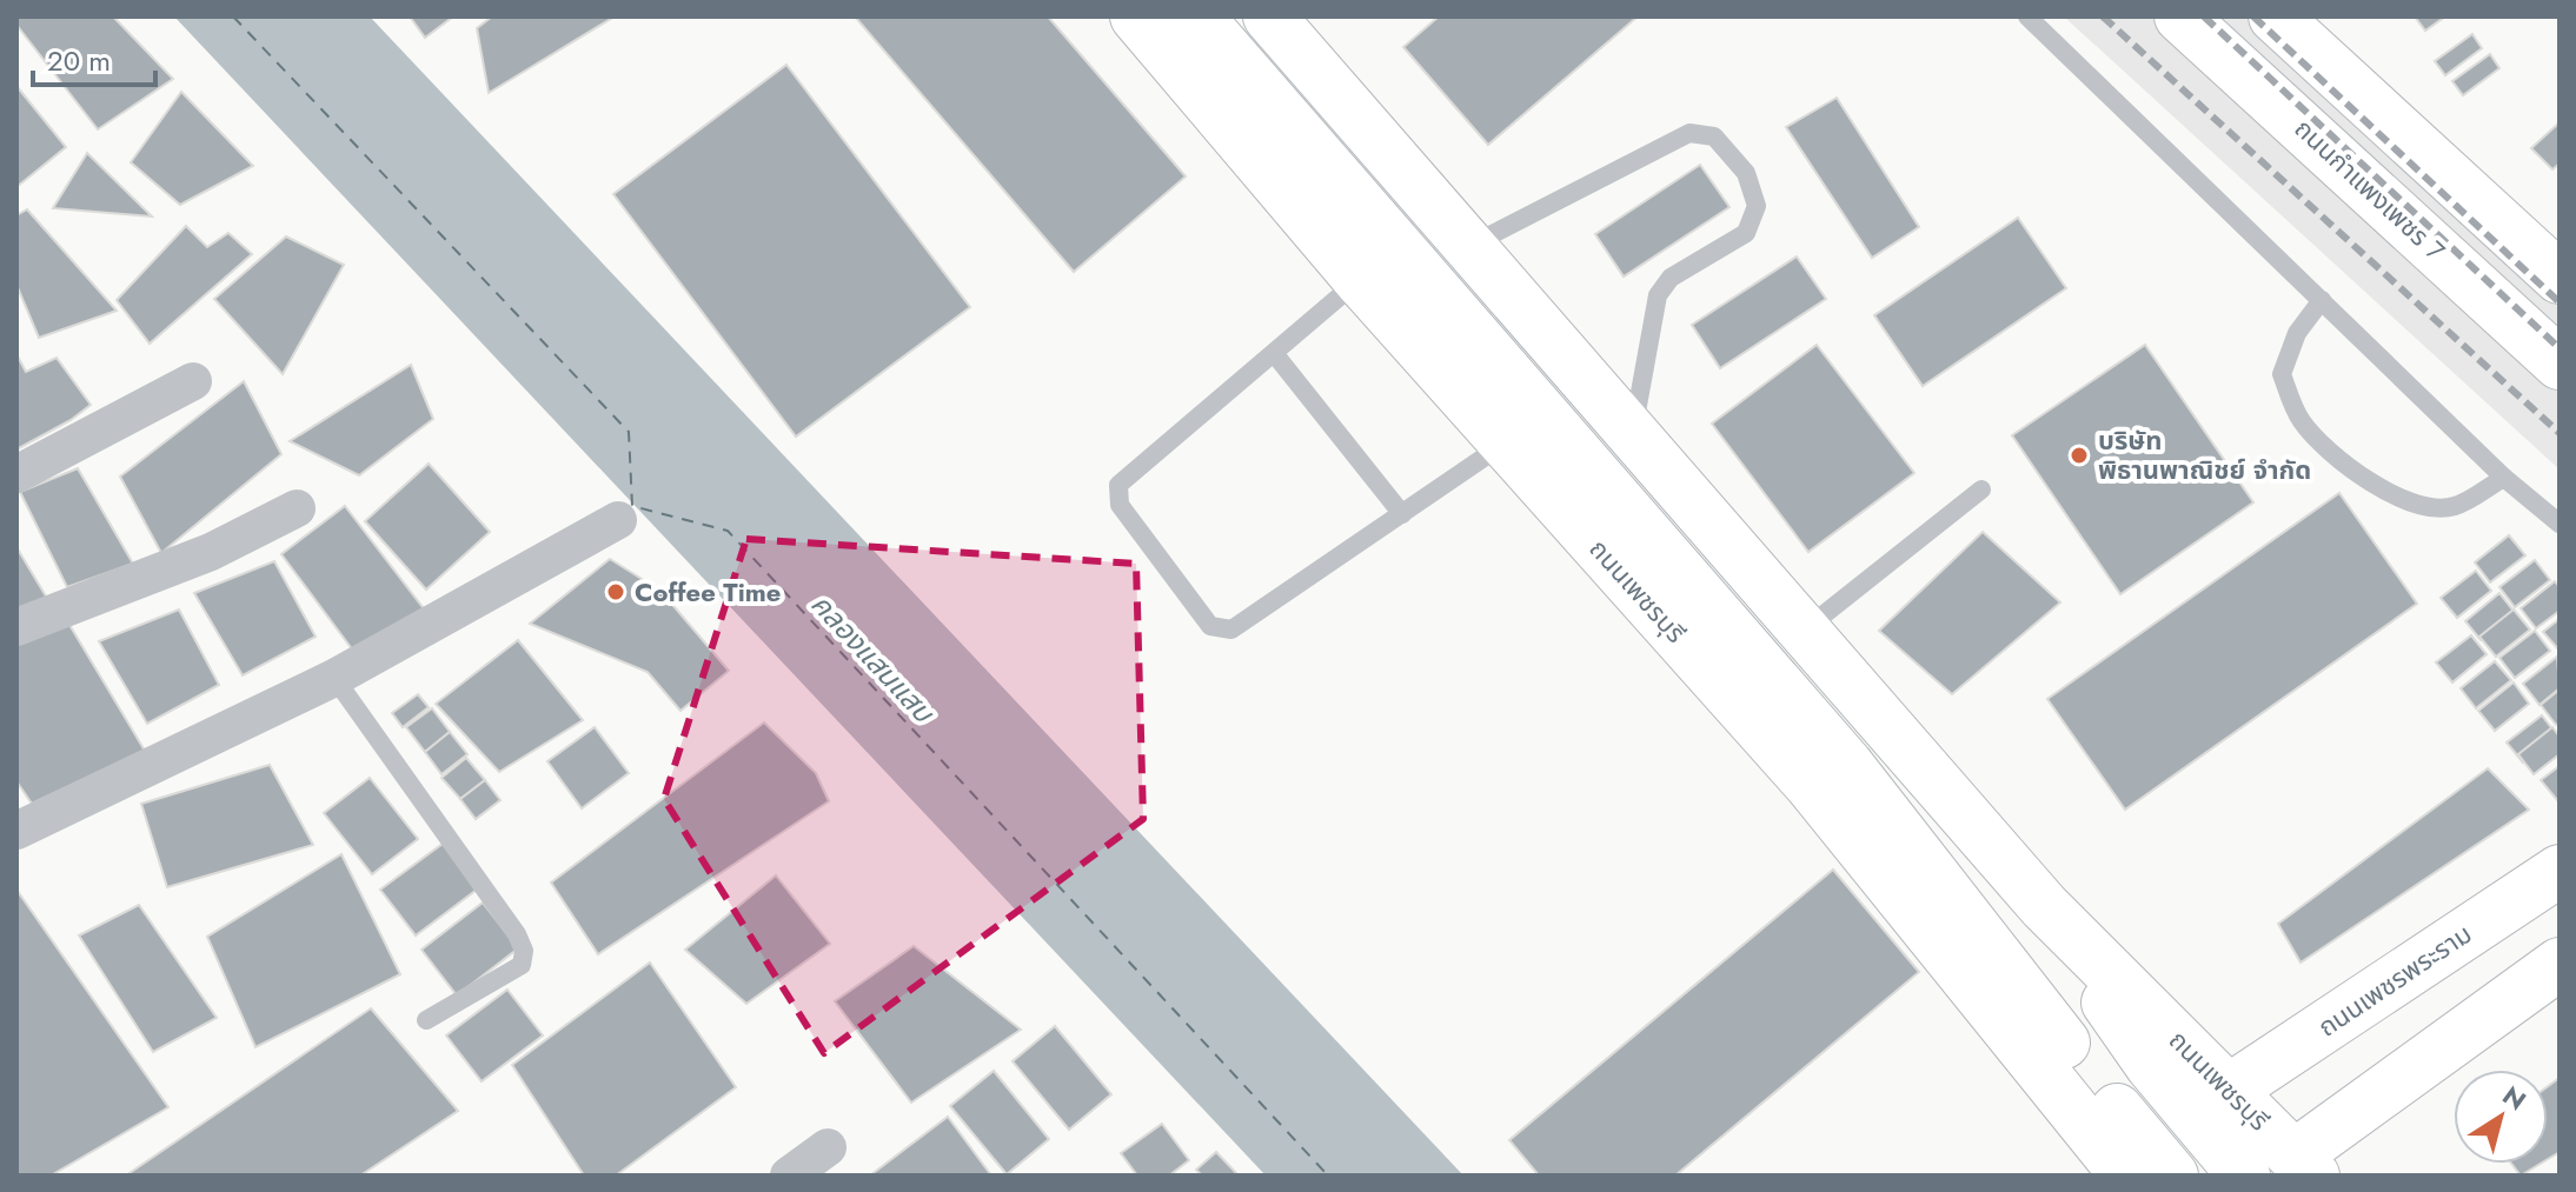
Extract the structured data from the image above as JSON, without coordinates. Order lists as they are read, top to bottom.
{
  "streets": {
    "main road": ["ถนนกำแพงเพชร 7", "ถนนเพชรบุรี", "ถนนเพชรพระราม"]
  },
  "crossings": [
    ["ถนนเพชรบุรี", "ถนนเพชรพระราม"]
  ],
  "water": ["คลองแสนแสบ"],
  "places": ["บริษัท พิธานพาณิชย์ จำกัด", "Coffee Time"],
  "scale_bar": "20 m",
  "north": "top right"
}
